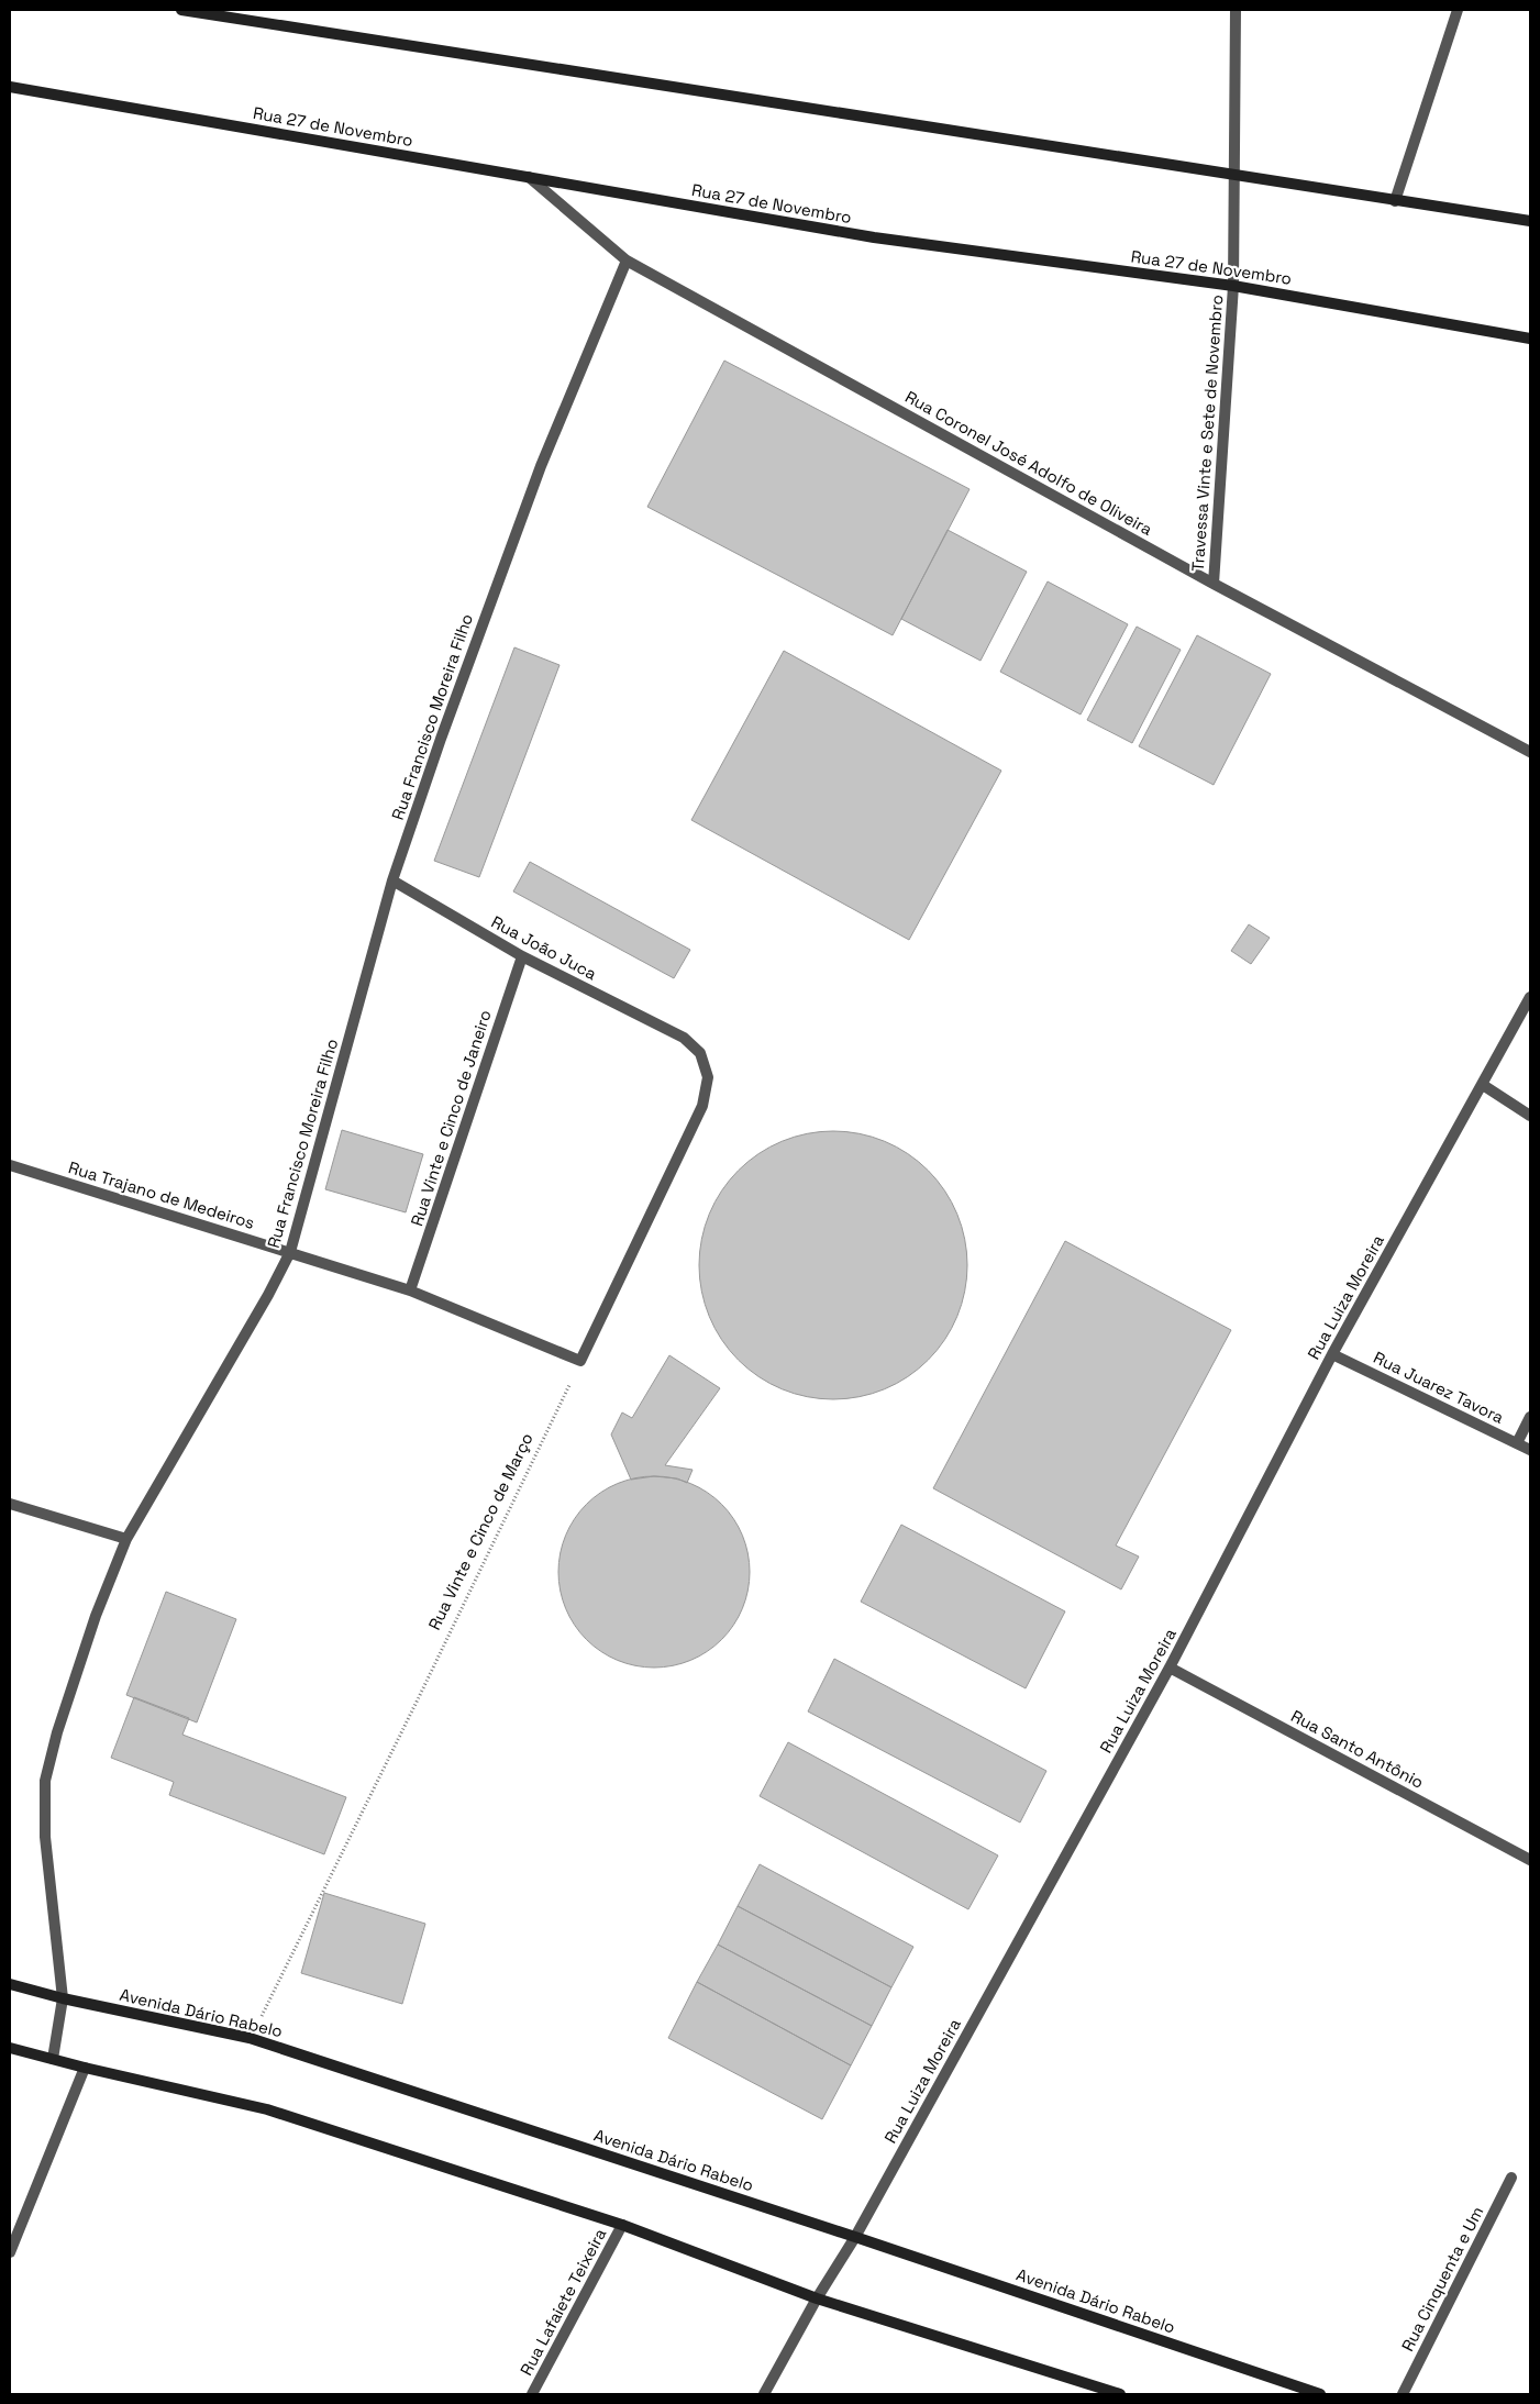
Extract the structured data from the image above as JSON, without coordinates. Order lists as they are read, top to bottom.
{
  "streets": {
    "main road": ["Rua 27 de Novembro", "Avenida Dário Rabelo"],
    "street": [
      "Travessa Vinte e Sete de Novembro",
      "Rua Coronel José Adolfo de Oliveira",
      "Rua Francisco Moreira Filho",
      "Rua João Juca",
      "Rua Vinte e Cinco de Janeiro",
      "Rua Trajano de Medeiros",
      "Rua Luiza Moreira",
      "Rua Juarez Tavora",
      "Rua Santo Antônio",
      "Rua Cinquenta e Um",
      "Rua Lafaiete Teixeira"
    ],
    "path": ["Rua Vinte e Cinco de Março"]
  },
  "crossings": [
    ["Rua 27 de Novembro", "Travessa Vinte e Sete de Novembro"],
    ["Rua 27 de Novembro", "Rua Coronel José Adolfo de Oliveira"],
    ["Travessa Vinte e Sete de Novembro", "Rua Coronel José Adolfo de Oliveira"],
    ["Rua Coronel José Adolfo de Oliveira", "Rua Francisco Moreira Filho"],
    ["Rua Francisco Moreira Filho", "Rua João Juca"],
    ["Rua Francisco Moreira Filho", "Rua Trajano de Medeiros"],
    ["Rua Francisco Moreira Filho", "Avenida Dário Rabelo"],
    ["Rua João Juca", "Rua Vinte e Cinco de Janeiro"],
    ["Rua João Juca", "Rua Trajano de Medeiros"],
    ["Rua João Juca", "Rua Vinte e Cinco de Março"],
    ["Rua Vinte e Cinco de Janeiro", "Rua Trajano de Medeiros"],
    ["Rua Trajano de Medeiros", "Rua Vinte e Cinco de Março"],
    ["Rua Luiza Moreira", "Rua Juarez Tavora"],
    ["Rua Luiza Moreira", "Rua Santo Antônio"],
    ["Rua Luiza Moreira", "Avenida Dário Rabelo"],
    ["Rua Vinte e Cinco de Março", "Avenida Dário Rabelo"]
  ]
}
